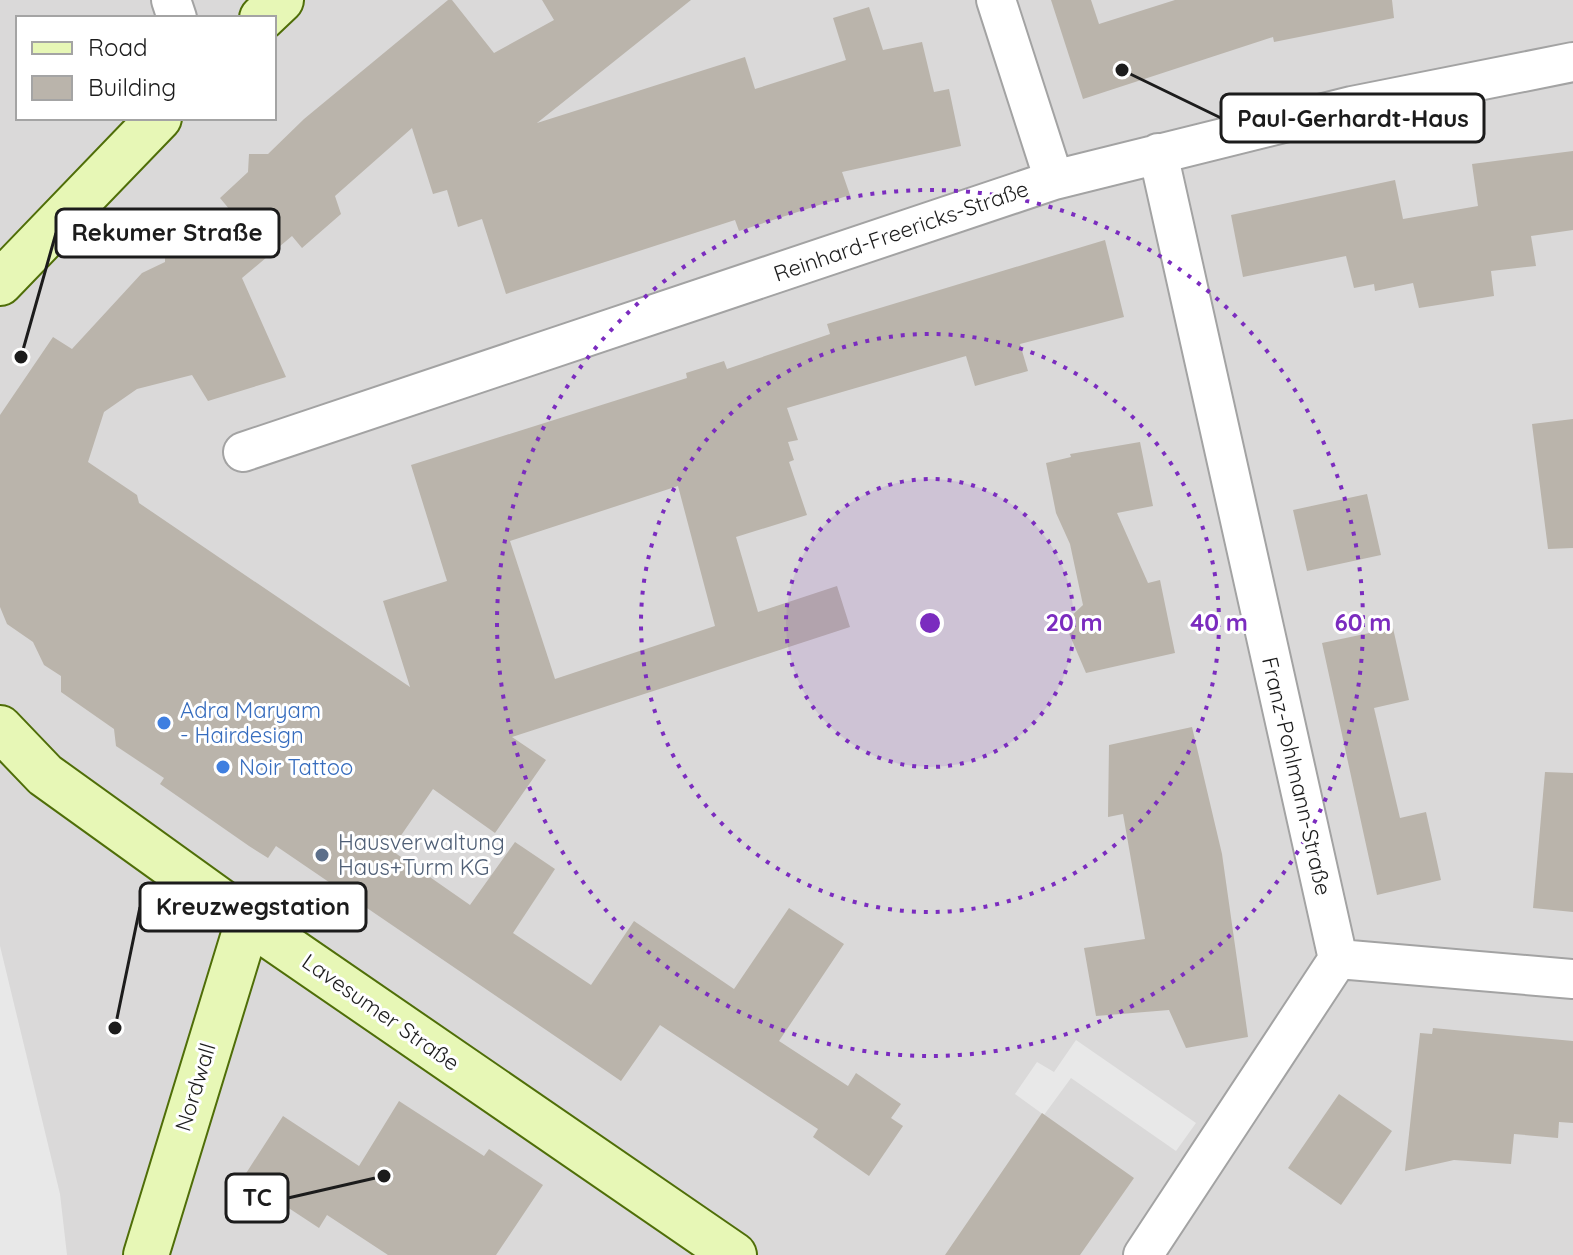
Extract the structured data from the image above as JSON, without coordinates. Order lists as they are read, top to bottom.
{
  "streets": {
    "street": [
      "Reinhard-Freericks-Straße",
      "Franz-Pohlmann-Straße",
      "Lavesumer Straße",
      "Nordwall"
    ]
  },
  "crossings": [
    ["Reinhard-Freericks-Straße", "Franz-Pohlmann-Straße"],
    ["Lavesumer Straße", "Nordwall"]
  ],
  "places": [
    "Paul-Gerhardt-Haus",
    "Rekumer Straße",
    "Adra Maryam - Hairdesign",
    "Noir Tattoo",
    "Hausverwaltung Haus+Turm KG",
    "Kreuzwegstation",
    "TC"
  ],
  "legend": ["Road", "Building"],
  "rings": ["20 m", "40 m", "60 m"]
}
